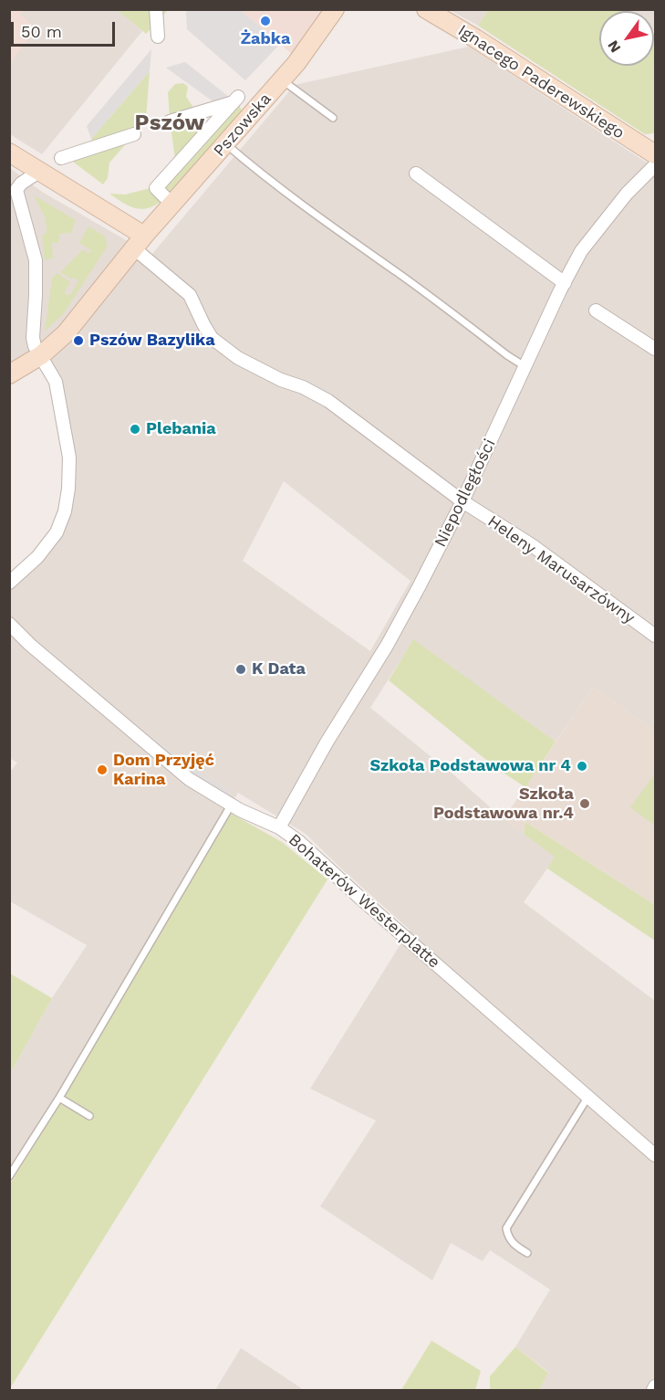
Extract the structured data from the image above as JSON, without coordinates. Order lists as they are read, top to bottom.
{
  "streets": {
    "main road": ["Ignacego Paderewskiego", "Pszowska"],
    "street": ["Niepodległości", "Heleny Marusarzówny", "Bohaterów Westerplatte"]
  },
  "crossings": [
    ["Pszowska", "Heleny Marusarzówny"],
    ["Niepodległości", "Heleny Marusarzówny"],
    ["Niepodległości", "Bohaterów Westerplatte"]
  ],
  "districts": ["Pszów"],
  "places": [
    "Żabka",
    "Pszów Bazylika",
    "Plebania",
    "K Data",
    "Szkoła Podstawowa nr 4",
    "Dom Przyjęć Karina",
    "Szkoła Podstawowa nr.4"
  ],
  "scale_bar": "50 m",
  "north": "bottom left"
}
